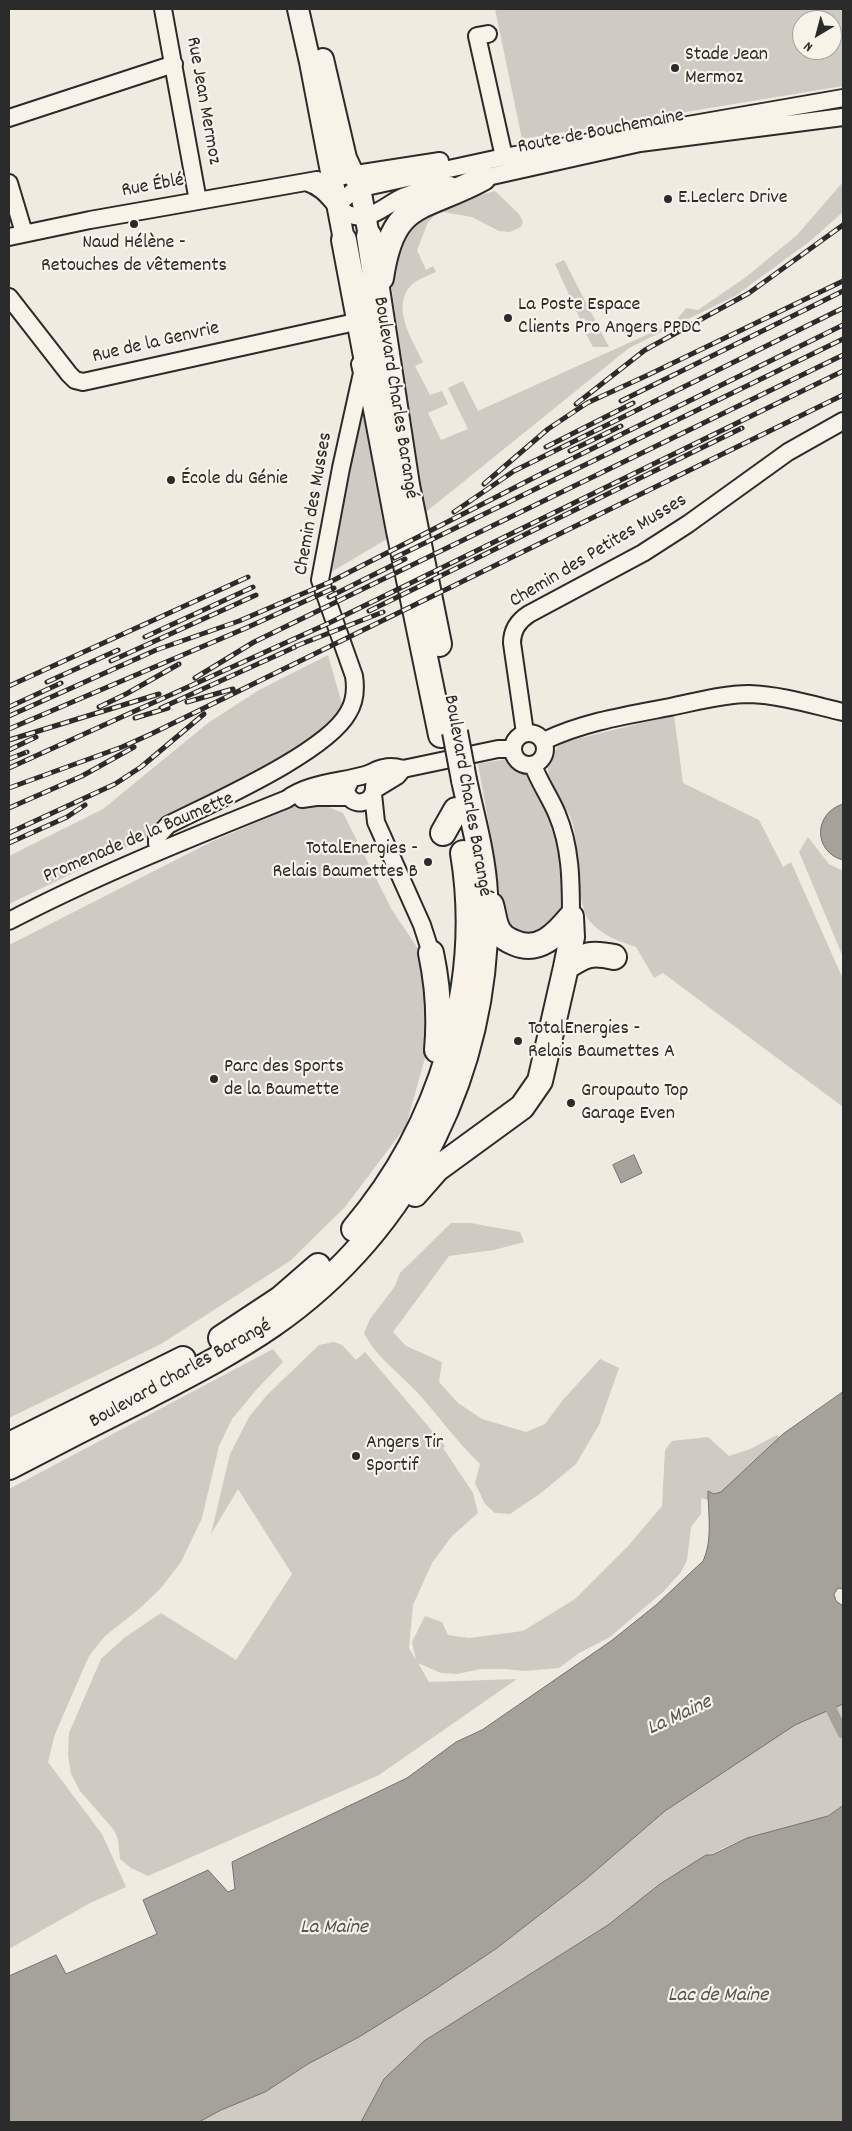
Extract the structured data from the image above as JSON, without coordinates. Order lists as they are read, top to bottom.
{
  "streets": {
    "highway": ["Boulevard Charles Barangé"],
    "street": [
      "Rue Jean Mermoz",
      "Route de Bouchemaine",
      "Rue Éblé",
      "Rue de la Genvrie",
      "Chemin des Musses",
      "Chemin des Petites Musses",
      "Promenade de la Baumette"
    ]
  },
  "crossings": [
    ["Rue Jean Mermoz", "Rue Éblé"],
    ["Route de Bouchemaine", "Rue Éblé"],
    ["Route de Bouchemaine", "Boulevard Charles Barangé"],
    ["Rue Éblé", "Boulevard Charles Barangé"],
    ["Rue de la Genvrie", "Boulevard Charles Barangé"],
    ["Rue de la Genvrie", "Chemin des Musses"],
    ["Boulevard Charles Barangé", "Chemin des Musses"],
    ["Chemin des Musses", "Promenade de la Baumette"],
    ["Chemin des Petites Musses", "Promenade de la Baumette"]
  ],
  "water": ["La Maine", "Lac de Maine"],
  "places": [
    "Stade Jean Mermoz",
    "E.Leclerc Drive",
    "Naud Hélène - Retouches de vêtements",
    "La Poste Espace Clients Pro Angers PPDC",
    "École du Génie",
    "TotalEnergies - Relais Baumettes B",
    "TotalEnergies - Relais Baumettes A",
    "Parc des Sports de la Baumette",
    "Groupauto Top Garage Even",
    "Angers Tir Sportif"
  ],
  "north": "bottom left"
}
